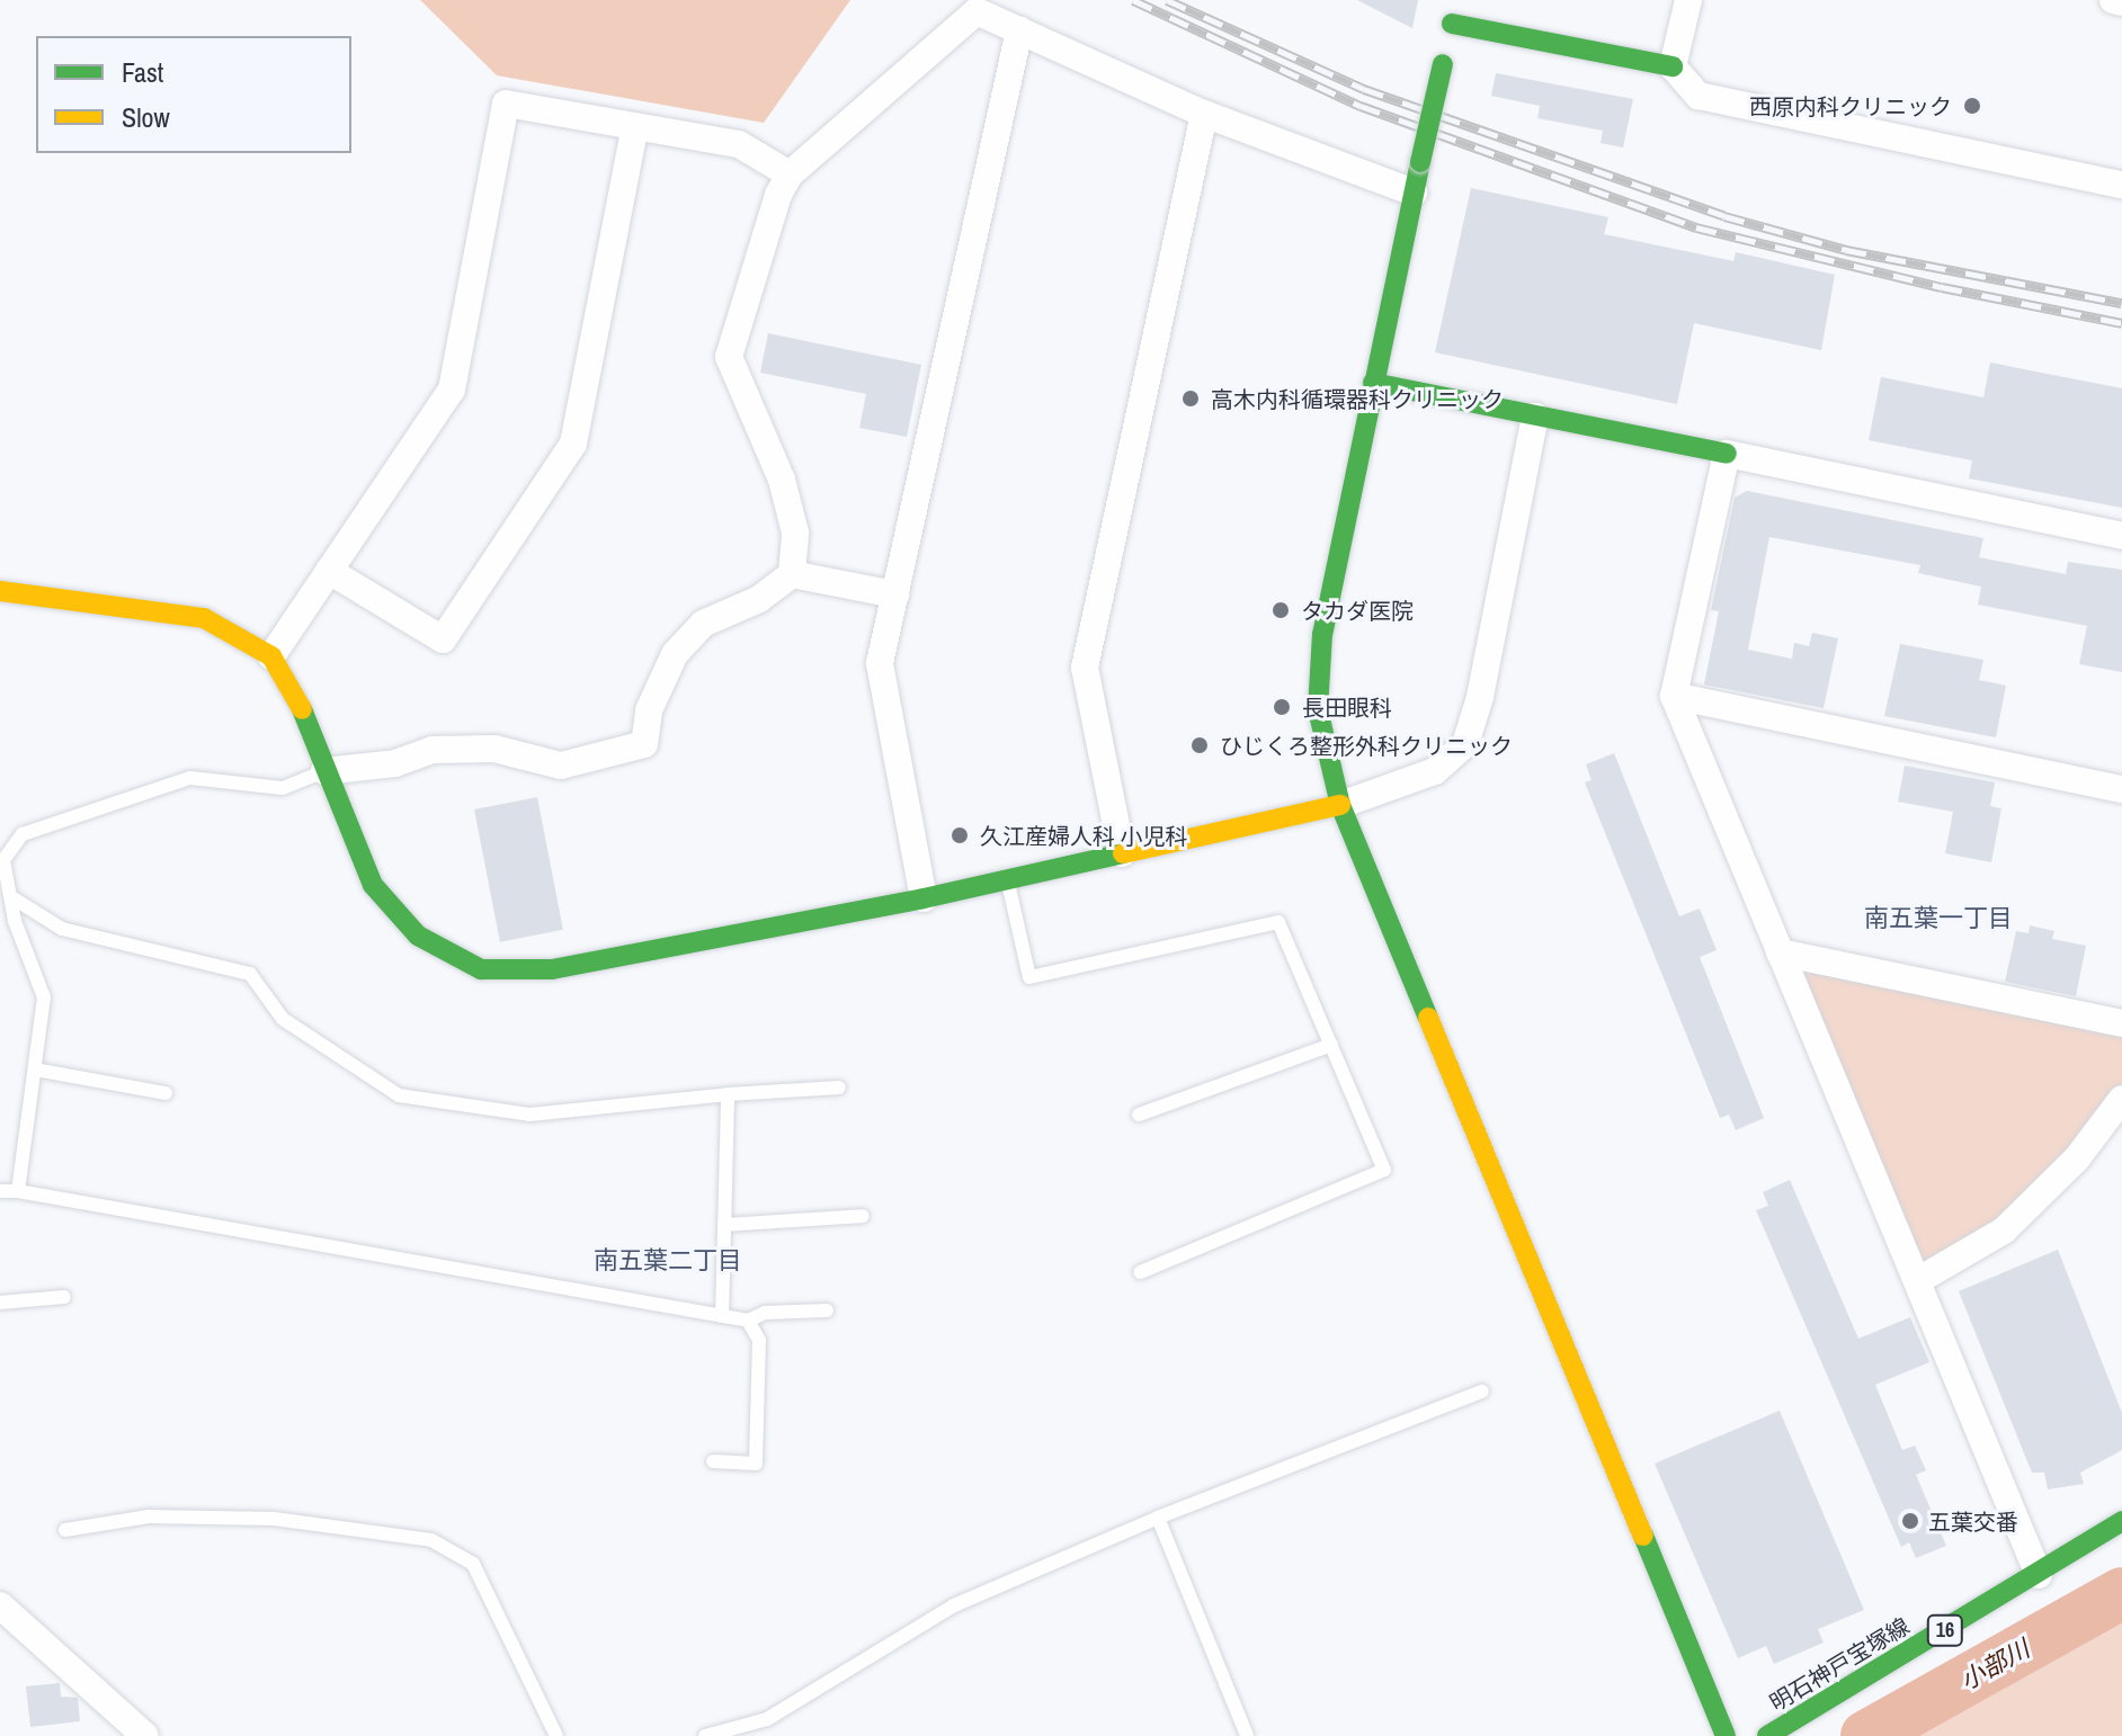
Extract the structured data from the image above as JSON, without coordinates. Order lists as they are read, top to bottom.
{
  "streets": {
    "street": ["16", "明石神戸宝塚線"]
  },
  "districts": ["南五葉一丁目", "南五葉二丁目"],
  "water": ["小部川"],
  "places": [
    "西原内科クリニック",
    "高木内科循環器科クリニック",
    "タカダ医院",
    "長田眼科",
    "ひじくろ整形外科クリニック",
    "久江産婦人科 小児科",
    "五葉交番"
  ],
  "legend": ["Fast", "Slow"]
}
